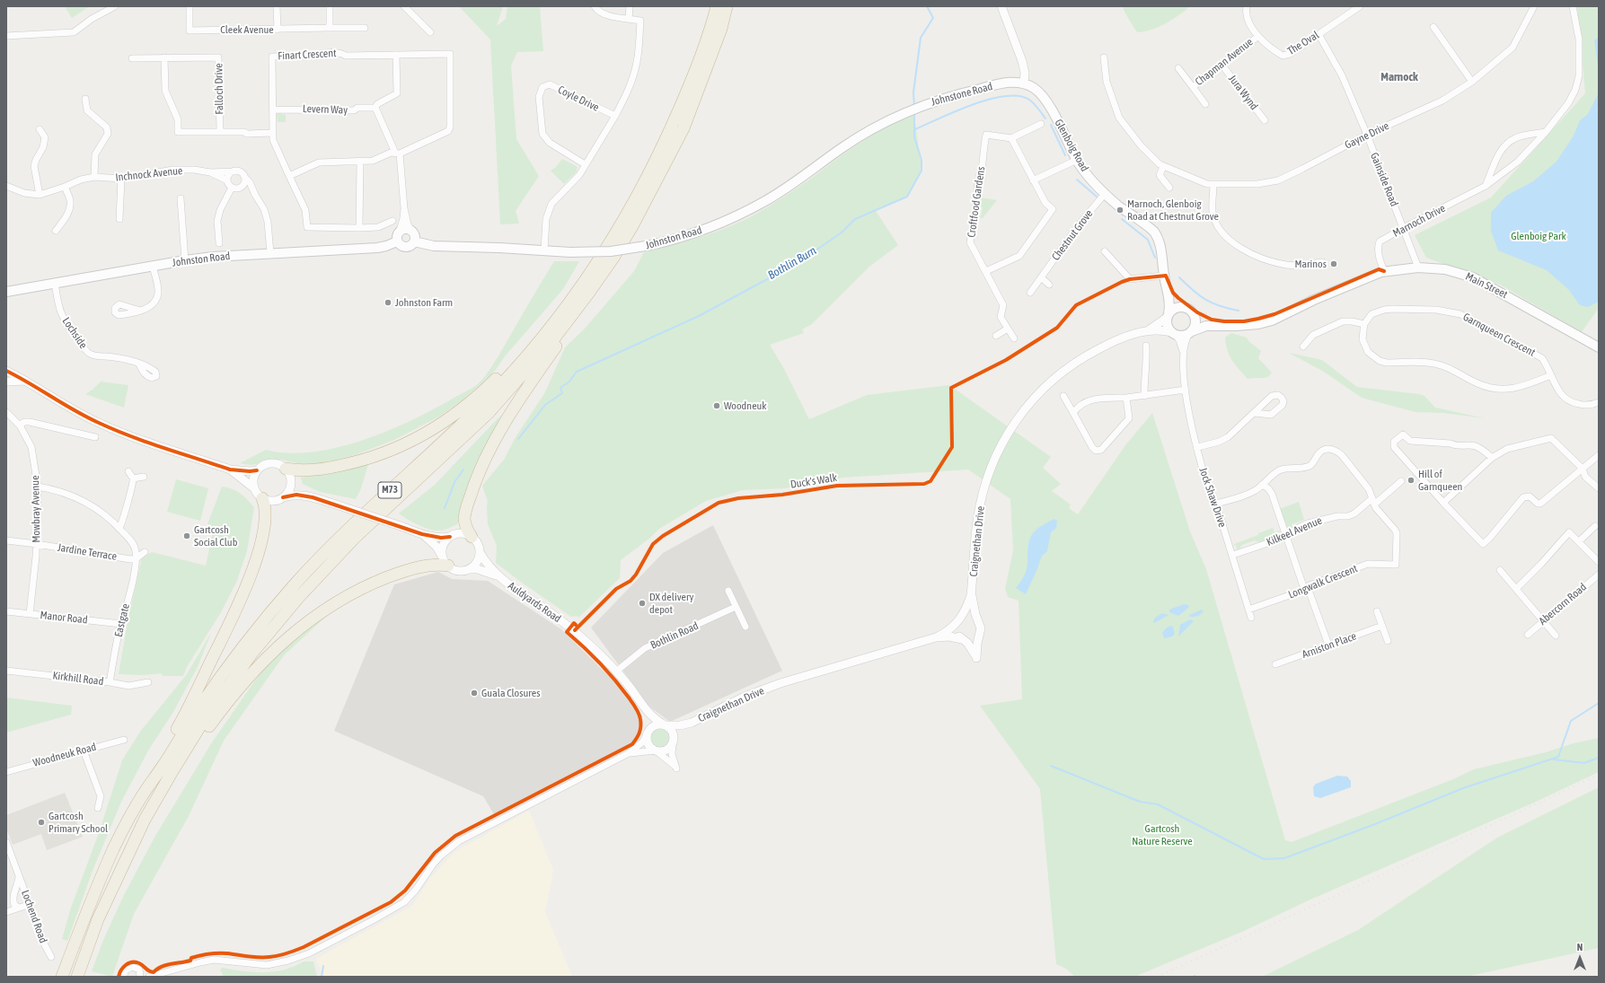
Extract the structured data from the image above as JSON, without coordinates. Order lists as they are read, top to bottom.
{
  "streets": {
    "highway": ["M73"],
    "main road": [
      "Johnstone Road",
      "Glenboig Road",
      "Johnston Road",
      "Main Street"
    ],
    "street": [
      "Cleek Avenue",
      "The Oval",
      "Finart Crescent",
      "Chapman Avenue",
      "Falloch Drive",
      "Jura Wynd",
      "Coyle Drive",
      "Levern Way",
      "Gayne Drive",
      "Inchnock Avenue",
      "Gainside Road",
      "Croftfood Gardens",
      "Marnoch Drive",
      "Chestnut Grove",
      "Lochside",
      "Garnqueen Crescent",
      "Jock Shaw Drive",
      "Mowbray Avenue",
      "Kilkeel Avenue",
      "Craignethan Drive",
      "Jardine Terrace",
      "Longwalk Crescent",
      "Auldyards Road",
      "Abercorn Road",
      "Manor Road",
      "Eastgate",
      "Bothlin Road",
      "Arniston Place",
      "Kirkhill Road",
      "Woodneuk Road",
      "Lochend Road"
    ],
    "cycle path": ["Duck's Walk"]
  },
  "crossings": [
    ["The Oval", "Chapman Avenue"],
    ["The Oval", "Gainside Road"],
    ["Finart Crescent", "Levern Way"],
    ["Chapman Avenue", "Jura Wynd"],
    ["Johnstone Road", "Glenboig Road"],
    ["Johnstone Road", "Johnston Road"],
    ["Gayne Drive", "Gainside Road"],
    ["Glenboig Road", "Chestnut Grove"],
    ["Gainside Road", "Marnoch Drive"],
    ["Gainside Road", "Main Street"],
    ["Marnoch Drive", "Main Street"],
    ["Johnston Road", "Lochside"],
    ["Jock Shaw Drive", "Kilkeel Avenue"],
    ["Jock Shaw Drive", "Longwalk Crescent"],
    ["Mowbray Avenue", "Jardine Terrace"],
    ["Mowbray Avenue", "Manor Road"],
    ["Kilkeel Avenue", "Longwalk Crescent"],
    ["Craignethan Drive", "Auldyards Road"],
    ["Jardine Terrace", "Eastgate"],
    ["Auldyards Road", "Bothlin Road"],
    ["Manor Road", "Eastgate"],
    ["Eastgate", "Kirkhill Road"]
  ],
  "districts": ["Marnock"],
  "water": ["Bothlin Burn"],
  "parks": ["Glenboig Park", "Gartcosh Nature Reserve"],
  "places": [
    "Marnoch, Glenboig Road at Chestnut Grove",
    "Marinos",
    "Johnston Farm",
    "Woodneuk",
    "Hill of Garnqueen",
    "Gartcosh Social Club",
    "DX delivery depot",
    "Guala Closures",
    "Gartcosh Primary School"
  ],
  "north": "top"
}
